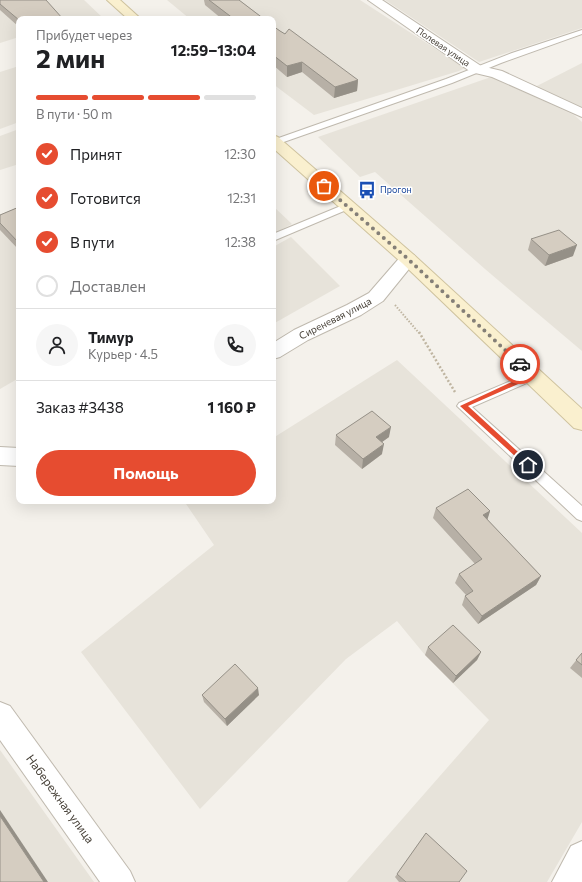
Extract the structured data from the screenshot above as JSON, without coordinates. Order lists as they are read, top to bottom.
{
  "streets": {
    "street": ["Полевая улица", "Сиреневая улица", "Набережная улица"]
  },
  "places": {
    "bus stop": ["Прогон"]
  },
  "page": {
    "heading": ["2 мин", "Прибудет через", "12:59–13:04"],
    "panel": [
      "Тимур",
      "Курьер · 4.5",
      "Заказ #3438",
      "1 160 ₽"
    ],
    "bar": "В пути · 50 m",
    "list": [
      ["Принят", "12:30"],
      ["Готовится", "12:31"],
      ["В пути", "12:38"],
      "Доставлен"
    ],
    "buttons": "Помощь"
  }
}
